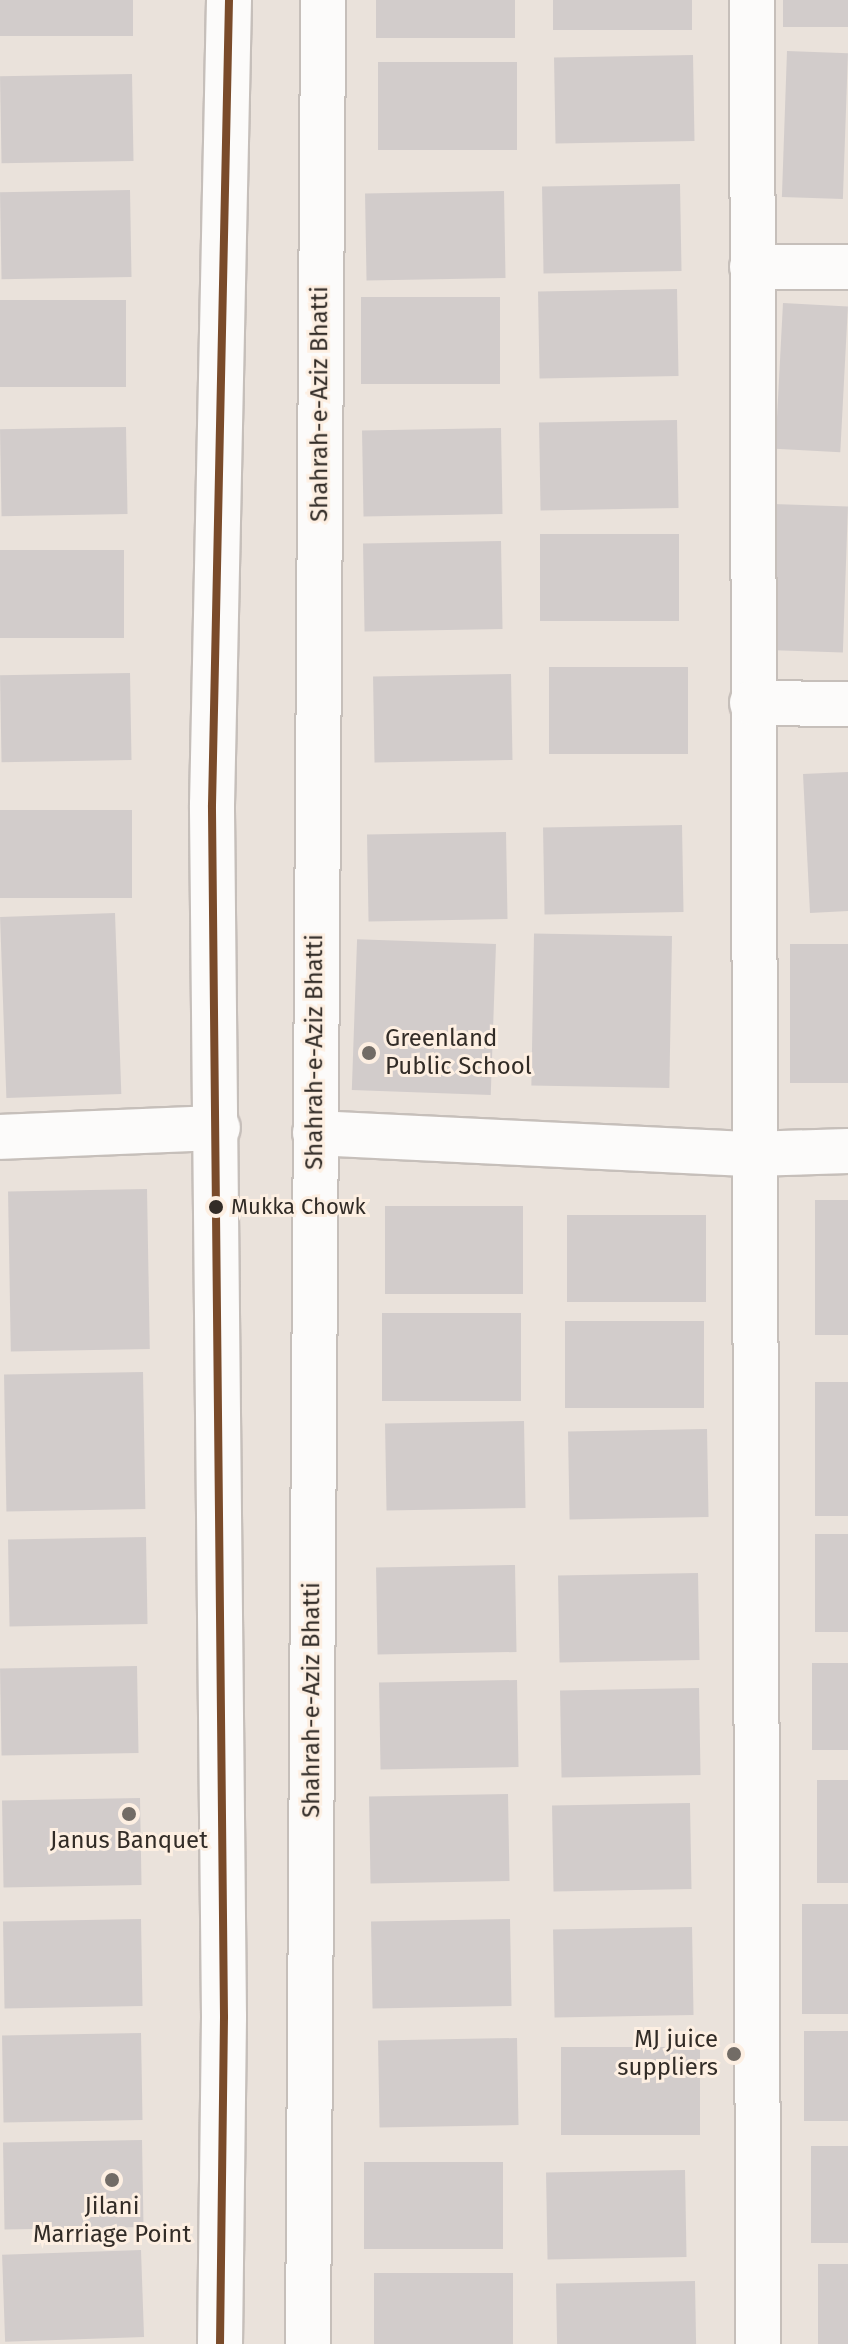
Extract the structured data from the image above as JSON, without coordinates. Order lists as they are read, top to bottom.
{
  "streets": {
    "main road": ["Shahrah-e-Aziz Bhatti"]
  },
  "places": [
    "Greenland Public School",
    "Mukka Chowk",
    "Janus Banquet",
    "MJ juice suppliers",
    "Jilani Marriage Point"
  ]
}
